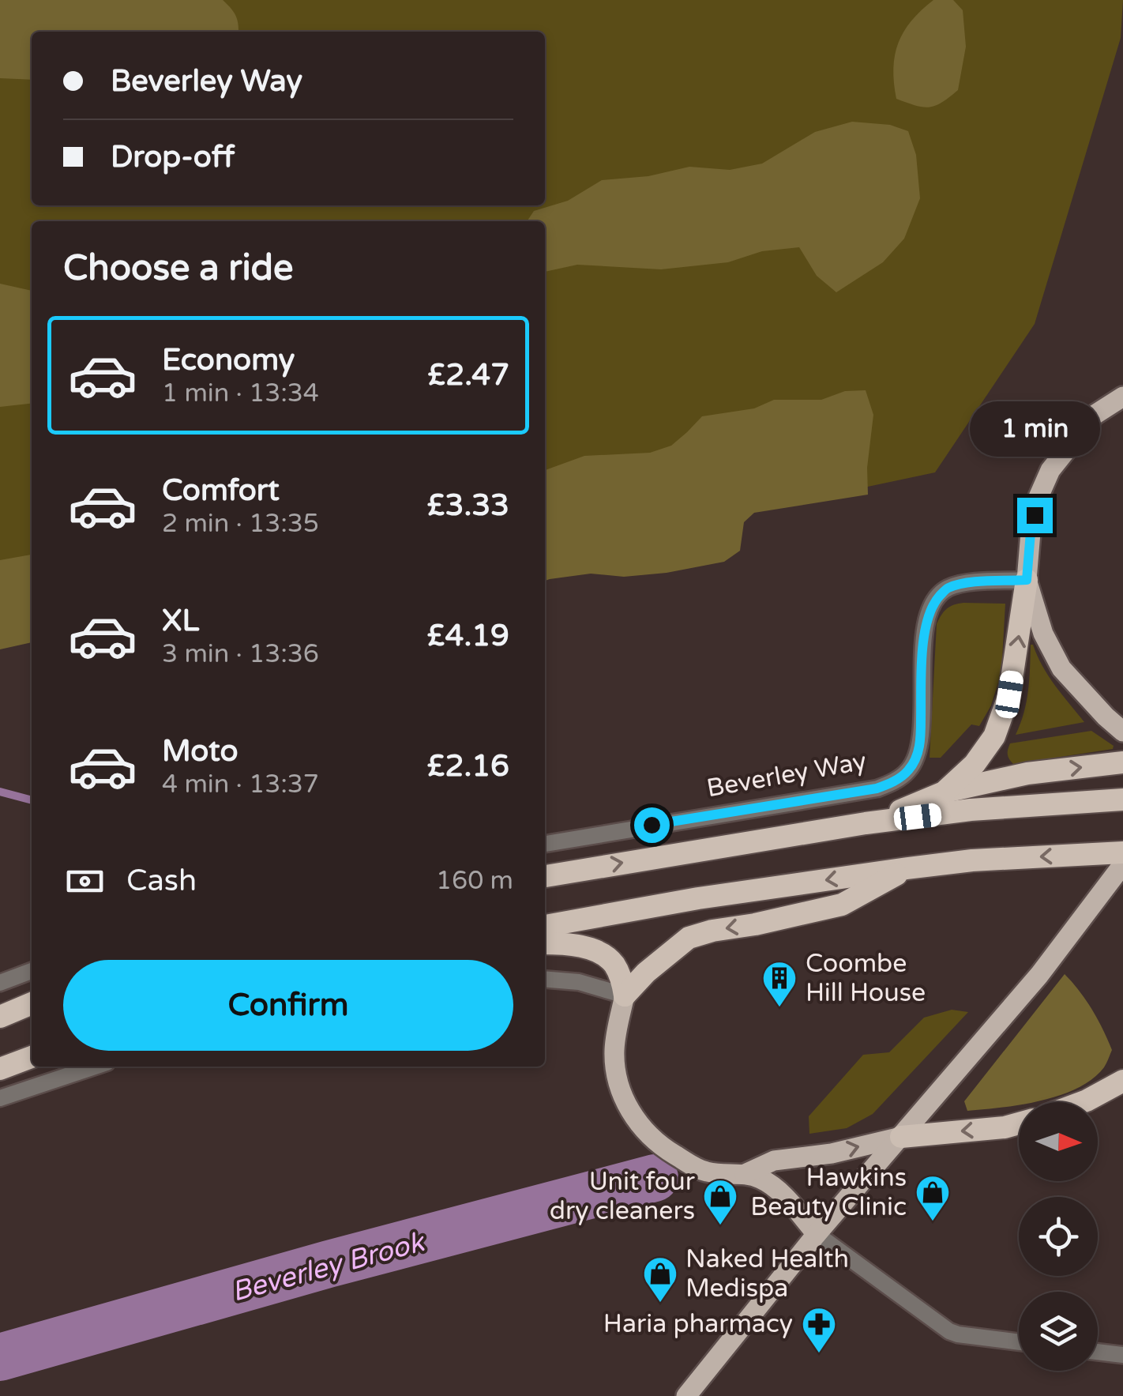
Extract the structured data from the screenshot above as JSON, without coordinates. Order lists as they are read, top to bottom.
{
  "streets": {
    "street": ["Beverley Way"]
  },
  "water": ["Beverley Brook"],
  "places": {
    "building": ["Coombe Hill House"],
    "shop": ["Hawkins Beauty Clinic", "Unit four dry cleaners", "Naked Health Medispa"],
    "pharmacy": ["Haria pharmacy"]
  },
  "north": "right",
  "page": {
    "banner": ["Beverley Way", "Drop-off"],
    "heading": "Choose a ride",
    "list": [
      {
        "name": "Economy",
        "note": "1 min · 13:34",
        "value": "£2.47"
      },
      {
        "name": "Comfort",
        "note": "2 min · 13:35",
        "value": "£3.33"
      },
      {
        "name": "XL",
        "note": "3 min · 13:36",
        "value": "£4.19"
      },
      {
        "name": "Moto",
        "note": "4 min · 13:37",
        "value": "£2.16"
      }
    ],
    "bubble": "1 min",
    "pay": ["Cash", "160 m"],
    "buttons": "Confirm"
  }
}
